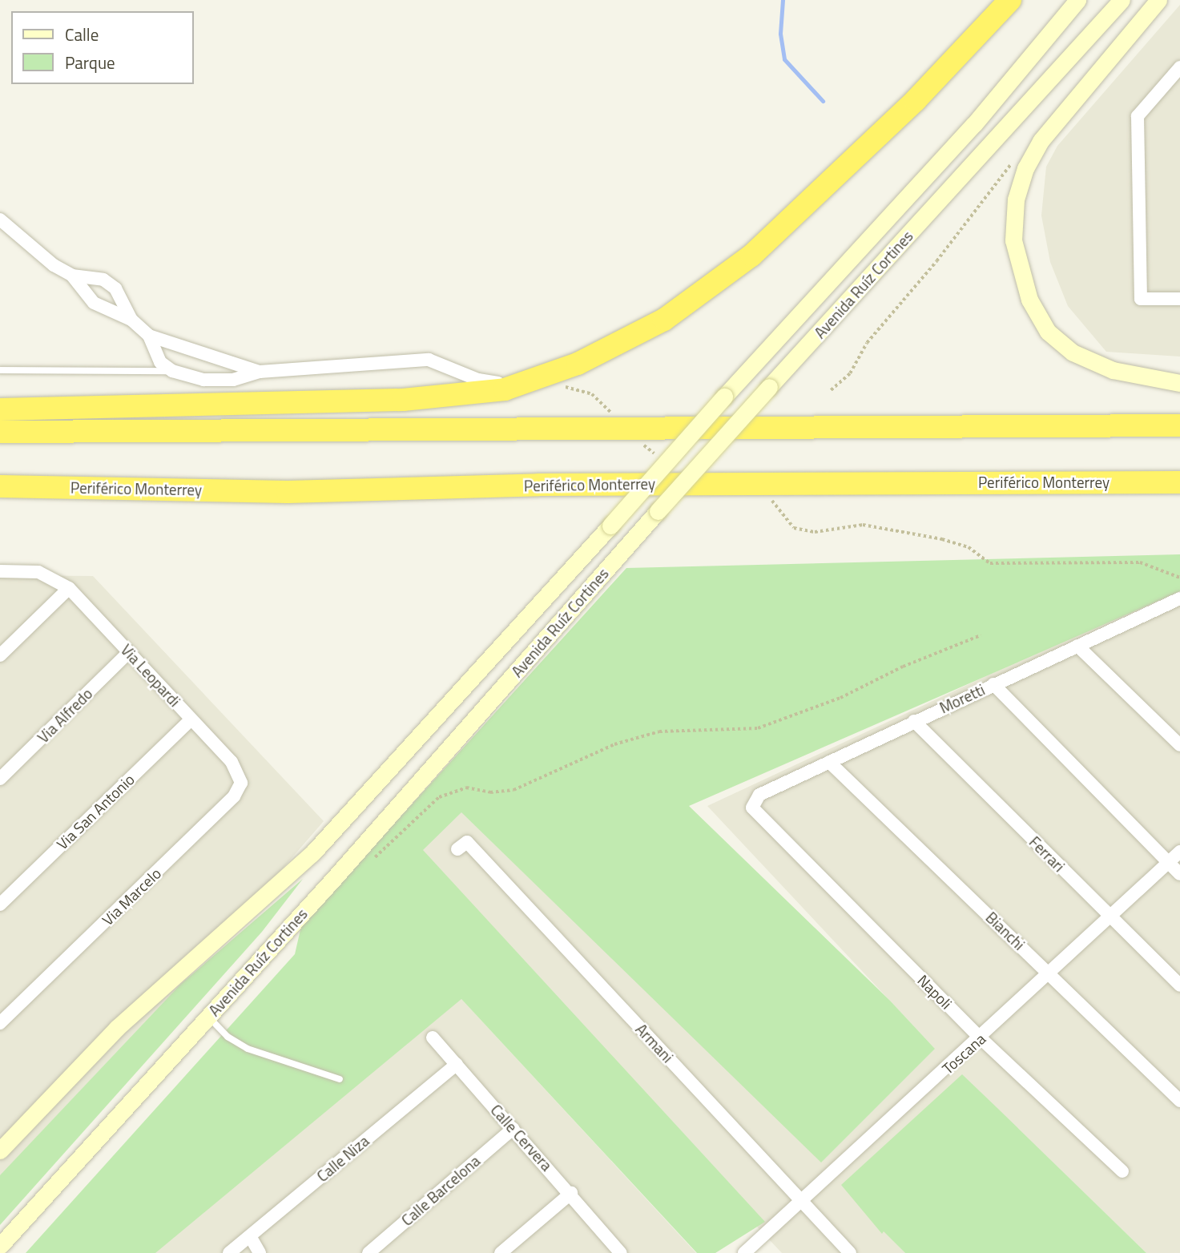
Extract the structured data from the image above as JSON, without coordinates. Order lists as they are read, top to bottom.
{
  "streets": {
    "highway": ["Periférico Monterrey"],
    "main road": ["Avenida Ruíz Cortines"],
    "street": [
      "Via Leopardi",
      "Moretti",
      "Via Alfredo",
      "Via San Antonio",
      "Ferrari",
      "Via Marcelo",
      "Bianchi",
      "Napoli",
      "Armani",
      "Toscana",
      "Calle Cervera",
      "Calle Niza",
      "Calle Barcelona"
    ]
  },
  "crossings": [
    ["Via Leopardi", "Via Alfredo"],
    ["Via Leopardi", "Via San Antonio"],
    ["Via Leopardi", "Via Marcelo"],
    ["Moretti", "Ferrari"],
    ["Moretti", "Bianchi"],
    ["Moretti", "Napoli"],
    ["Ferrari", "Toscana"],
    ["Bianchi", "Toscana"],
    ["Napoli", "Toscana"],
    ["Armani", "Toscana"],
    ["Calle Cervera", "Calle Niza"],
    ["Calle Cervera", "Calle Barcelona"]
  ],
  "legend": ["Calle", "Parque"]
}
